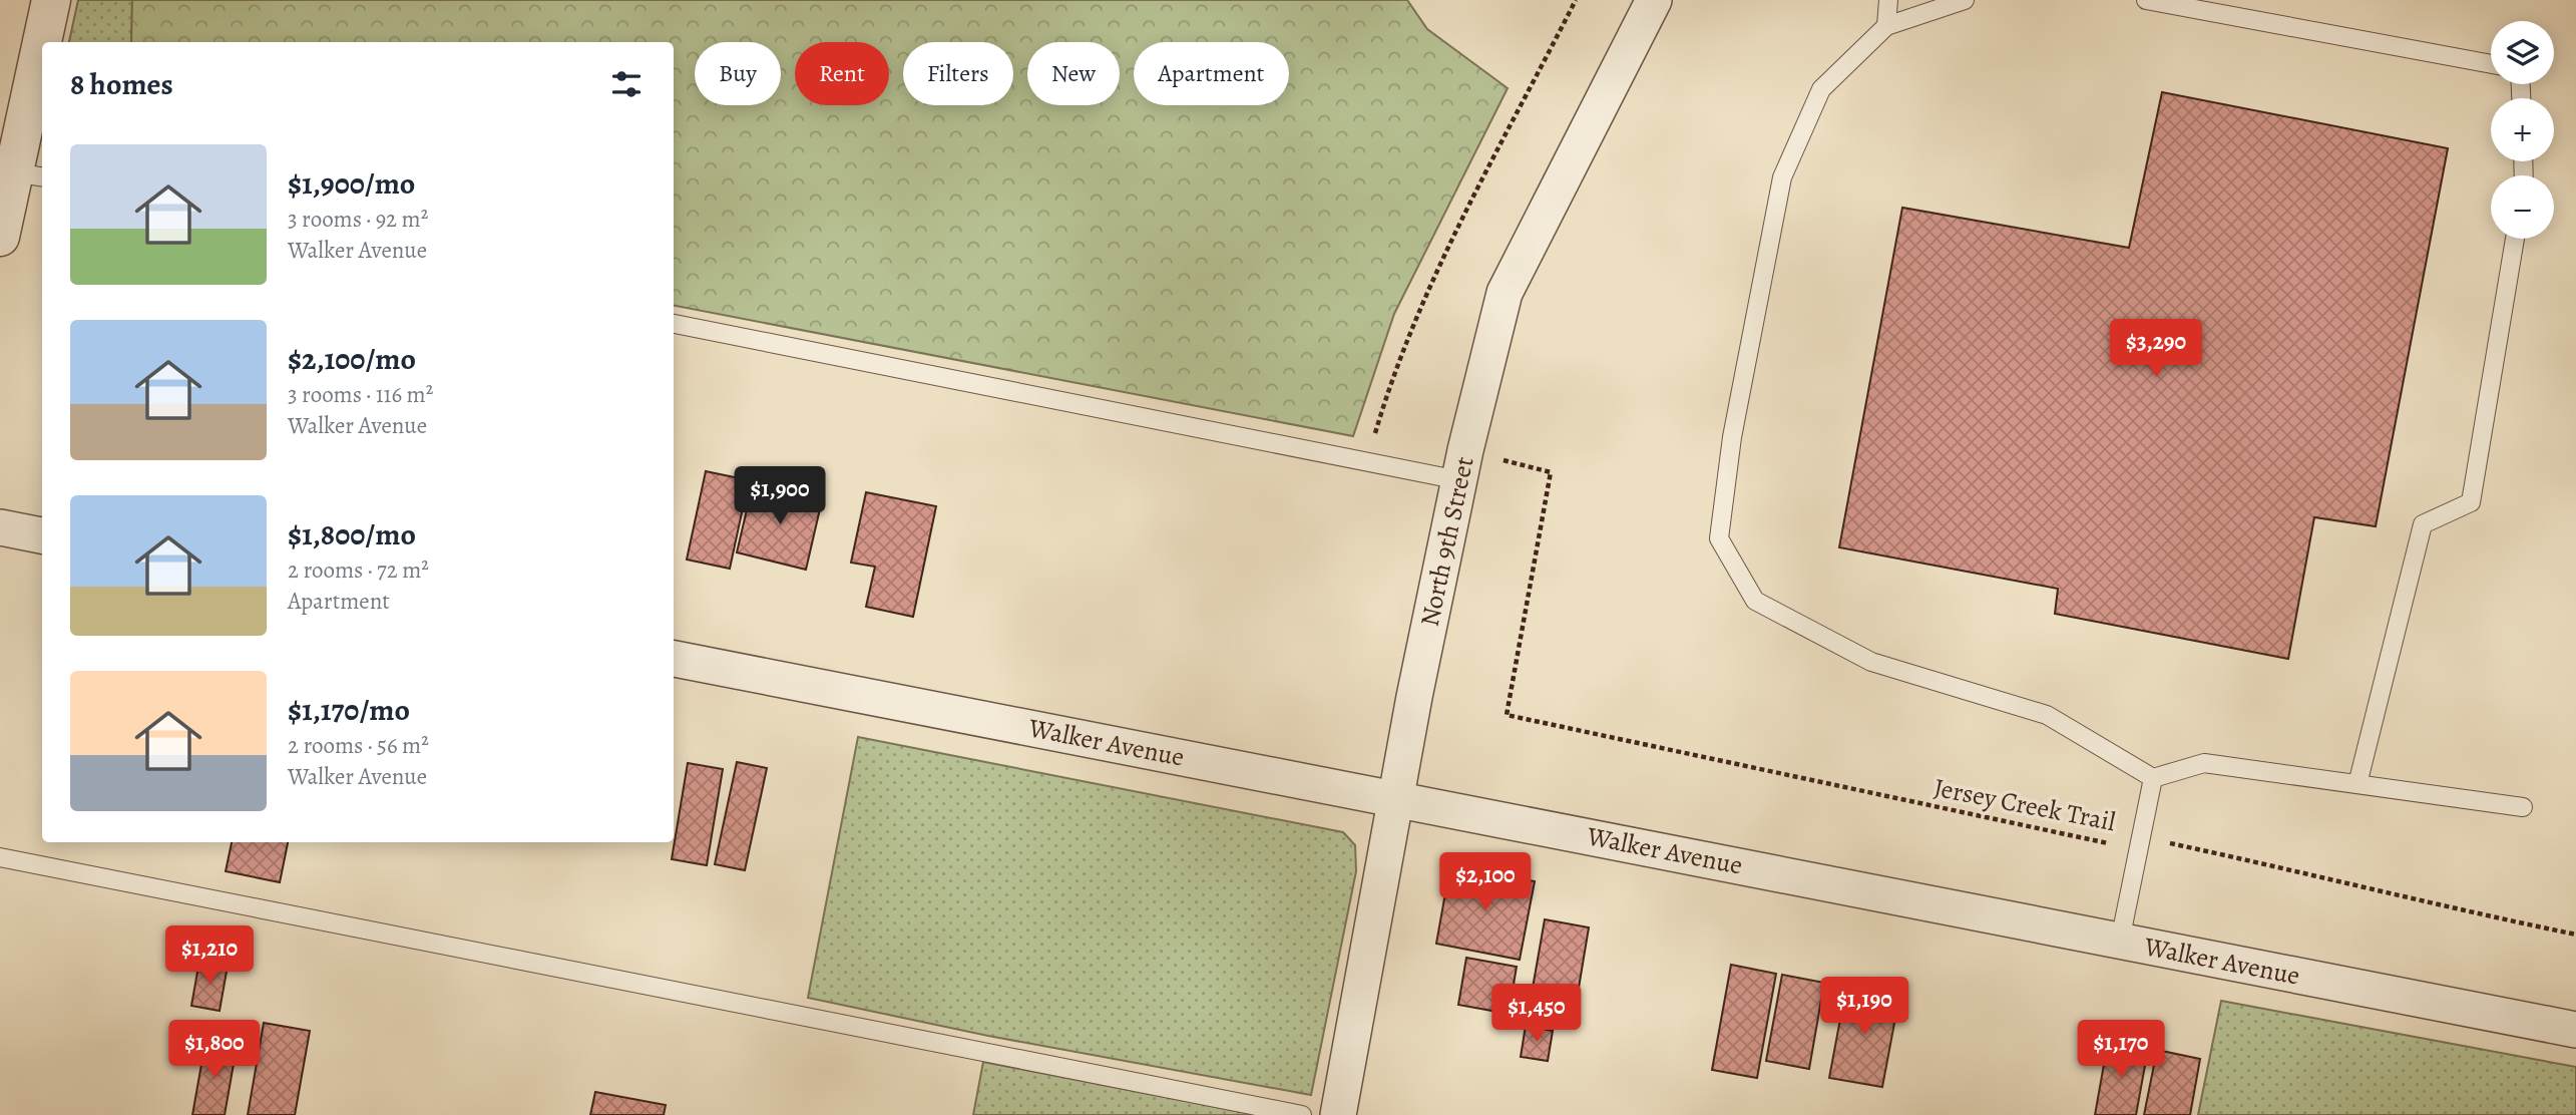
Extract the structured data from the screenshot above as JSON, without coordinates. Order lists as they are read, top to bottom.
{
  "streets": {
    "street": ["North 9th Street", "Walker Avenue"],
    "path": ["Jersey Creek Trail"]
  },
  "crossings": [
    ["North 9th Street", "Walker Avenue"]
  ],
  "page": {
    "map_buttons": ["+", "−"],
    "chip": [
      "Buy",
      "Rent",
      "Filters",
      "New",
      "Apartment"
    ],
    "heading": "8 homes",
    "list": [
      {
        "name": "$1,900/mo",
        "note": "3 rooms · 92 m² · Walker Avenue"
      },
      {
        "name": "$2,100/mo",
        "note": "3 rooms · 116 m² · Walker Avenue"
      },
      {
        "name": "$1,800/mo",
        "note": "2 rooms · 72 m² · Apartment"
      },
      {
        "name": "$1,170/mo",
        "note": "2 rooms · 56 m² · Walker Avenue"
      }
    ],
    "price": [
      "$3,290",
      "$1,900",
      "$2,100",
      "$1,210",
      "$1,190",
      "$1,450",
      "$1,800",
      "$1,170"
    ]
  }
}
